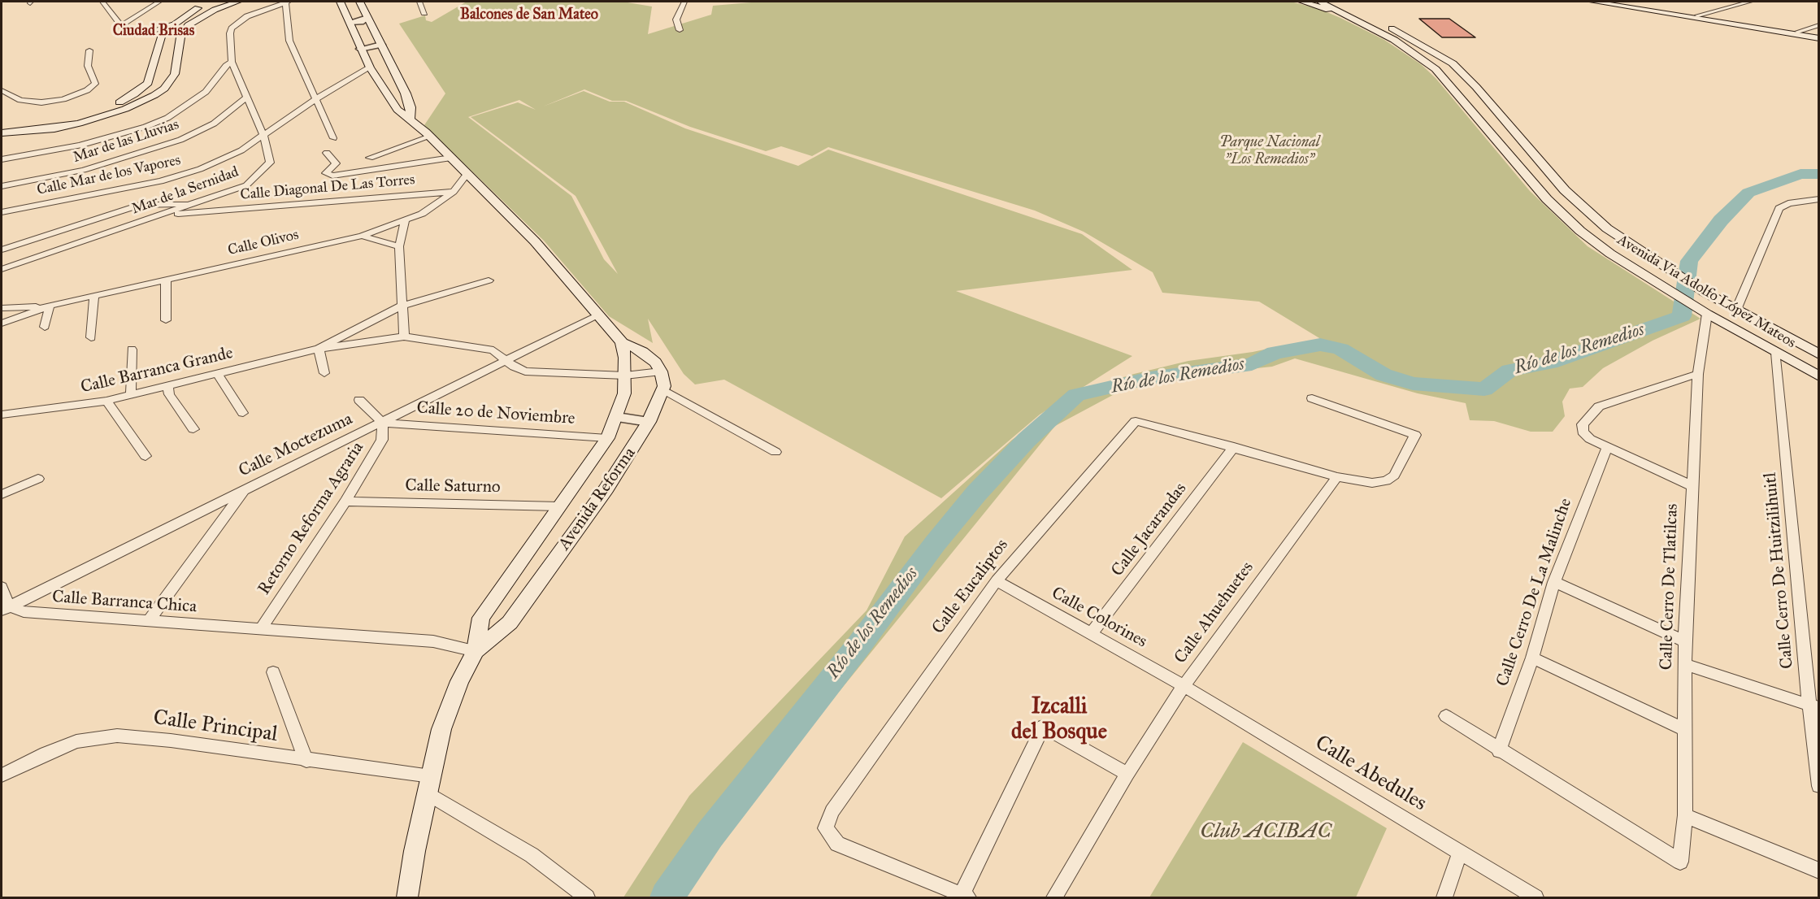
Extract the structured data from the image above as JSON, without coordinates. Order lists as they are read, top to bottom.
{
  "streets": {
    "main road": ["Avenida Via Adolfo López Mateos", "Avenida Reforma"],
    "street": [
      "Mar de las Lluvias",
      "Calle Mar de los Vapores",
      "Calle Diagonal De Las Torres",
      "Mar de la Sernidad",
      "Calle Olivos",
      "Calle Barranca Grande",
      "Calle 20 de Noviembre",
      "Calle Moctezuma",
      "Calle Saturno",
      "Retorno Reforma Agraria",
      "Calle Jacarandas",
      "Calle Cerro De Huitzilihuitl",
      "Calle Eucaliptos",
      "Calle Cerro De Tlatilcas",
      "Calle Cerro De La Malinche",
      "Calle Barranca Chica",
      "Calle Ahuehuetes",
      "Calle Colorines",
      "Calle Principal",
      "Calle Abedules"
    ]
  },
  "crossings": [
    ["Mar de las Lluvias", "Mar de la Sernidad"],
    ["Calle Mar de los Vapores", "Mar de la Sernidad"],
    ["Calle Diagonal De Las Torres", "Mar de la Sernidad"],
    ["Calle Diagonal De Las Torres", "Calle Olivos"],
    ["Avenida Via Adolfo López Mateos", "Calle Cerro De Huitzilihuitl"],
    ["Avenida Via Adolfo López Mateos", "Calle Cerro De Tlatilcas"],
    ["Calle Barranca Grande", "Calle Moctezuma"],
    ["Calle Barranca Grande", "Avenida Reforma"],
    ["Calle 20 de Noviembre", "Calle Moctezuma"],
    ["Calle 20 de Noviembre", "Avenida Reforma"],
    ["Calle 20 de Noviembre", "Retorno Reforma Agraria"],
    ["Calle Moctezuma", "Retorno Reforma Agraria"],
    ["Calle Moctezuma", "Calle Barranca Chica"],
    ["Calle Saturno", "Avenida Reforma"],
    ["Calle Saturno", "Retorno Reforma Agraria"],
    ["Avenida Reforma", "Calle Barranca Chica"],
    ["Avenida Reforma", "Calle Principal"],
    ["Retorno Reforma Agraria", "Calle Barranca Chica"],
    ["Calle Jacarandas", "Calle Eucaliptos"],
    ["Calle Jacarandas", "Calle Colorines"],
    ["Calle Eucaliptos", "Calle Ahuehuetes"],
    ["Calle Eucaliptos", "Calle Colorines"],
    ["Calle Cerro De Tlatilcas", "Calle Cerro De La Malinche"],
    ["Calle Ahuehuetes", "Calle Colorines"],
    ["Calle Ahuehuetes", "Calle Abedules"],
    ["Calle Colorines", "Calle Abedules"]
  ],
  "districts": ["Balcones de San Mateo", "Ciudad Brisas", "Izcalli del Bosque"],
  "water": ["Río de los Remedios"],
  "parks": ["Parque Nacional \"Los Remedios\"", "Club ACIBAC"]
}
